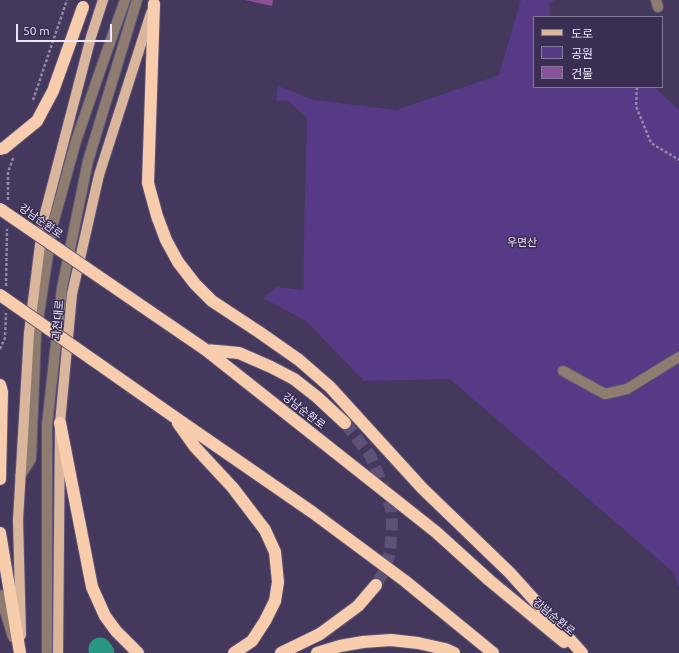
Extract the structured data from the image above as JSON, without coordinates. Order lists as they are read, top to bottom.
{
  "streets": {
    "highway": ["강남순환로"],
    "main road": ["과천대로"]
  },
  "parks": ["우면산"],
  "legend": ["도로", "공원", "건물"],
  "scale_bar": "50 m"
}
